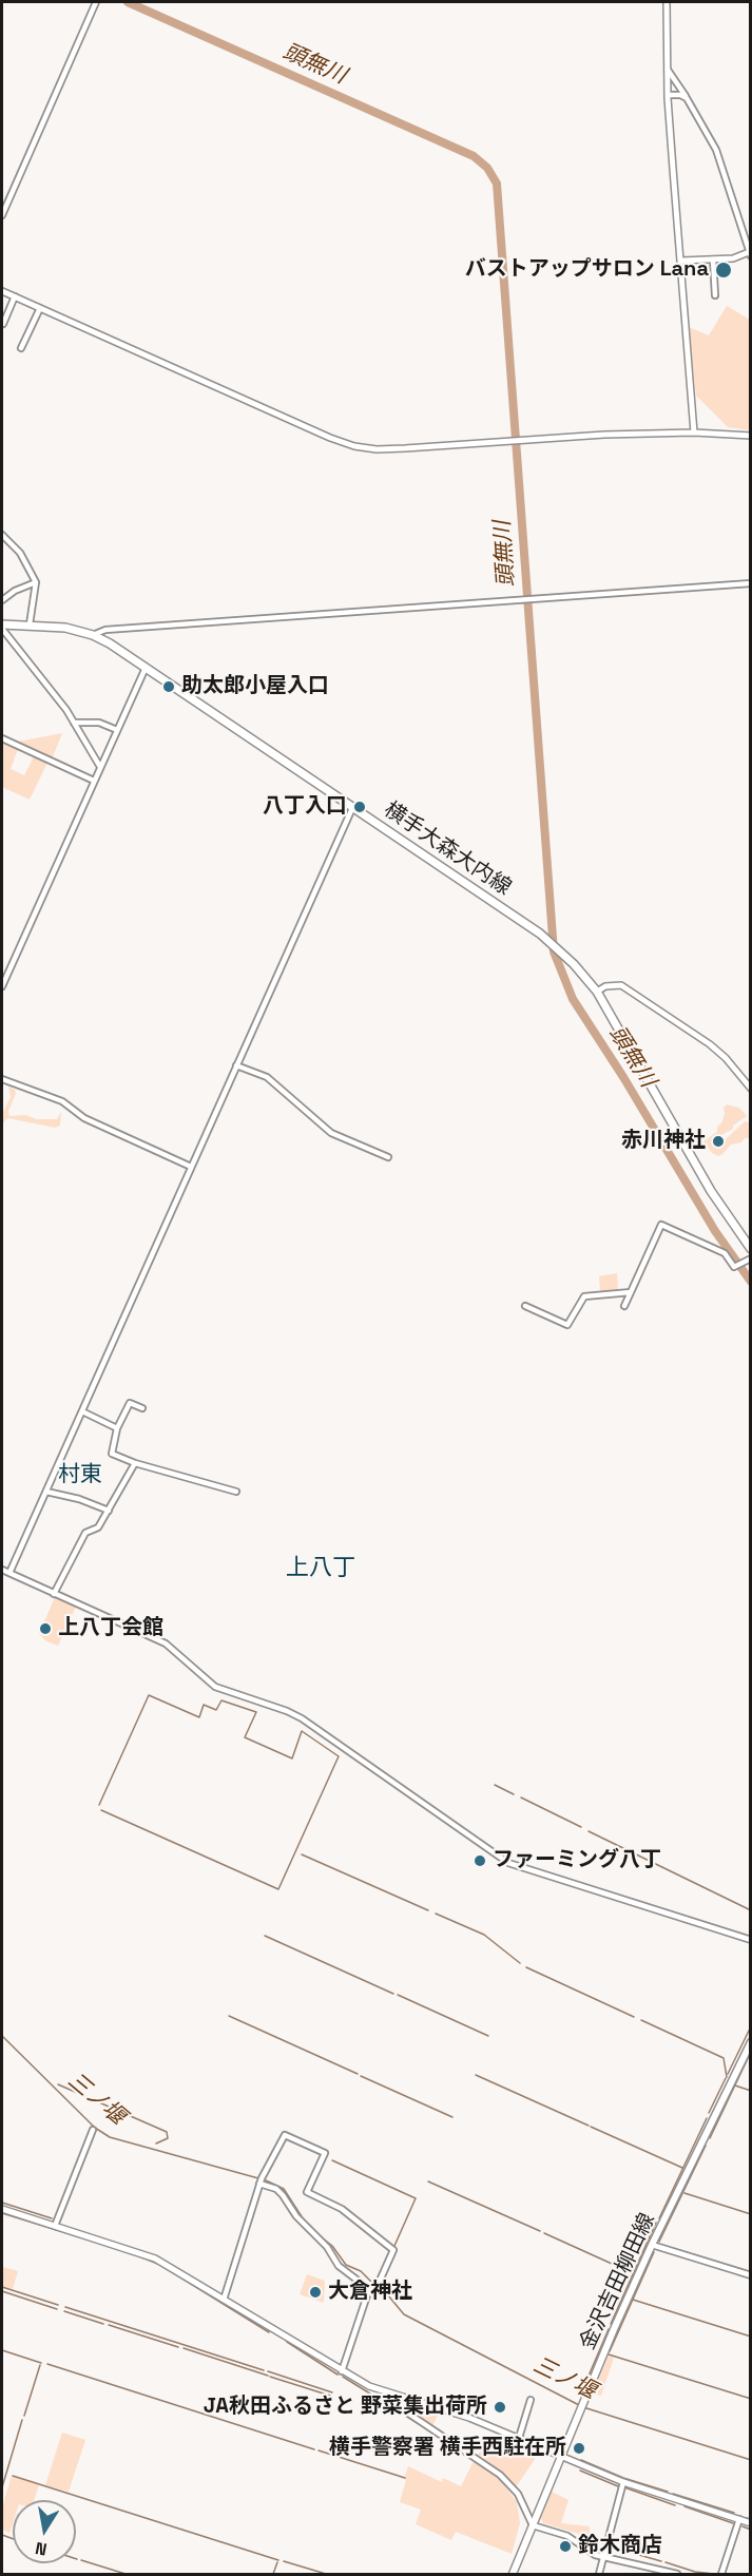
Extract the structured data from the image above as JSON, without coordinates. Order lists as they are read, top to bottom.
{
  "streets": {
    "main road": ["横手大森大内線", "金沢吉田柳田線"]
  },
  "districts": ["村東", "上八丁"],
  "water": ["頭無川", "三ノ堰"],
  "places": [
    "バストアップサロン Lana",
    "助太郎小屋入口",
    "八丁入口",
    "赤川神社",
    "上八丁会館",
    "ファーミング八丁",
    "大倉神社",
    "JA秋田ふるさと 野菜集出荷所",
    "横手警察署 横手西駐在所",
    "鈴木商店"
  ],
  "north": "bottom"
}
